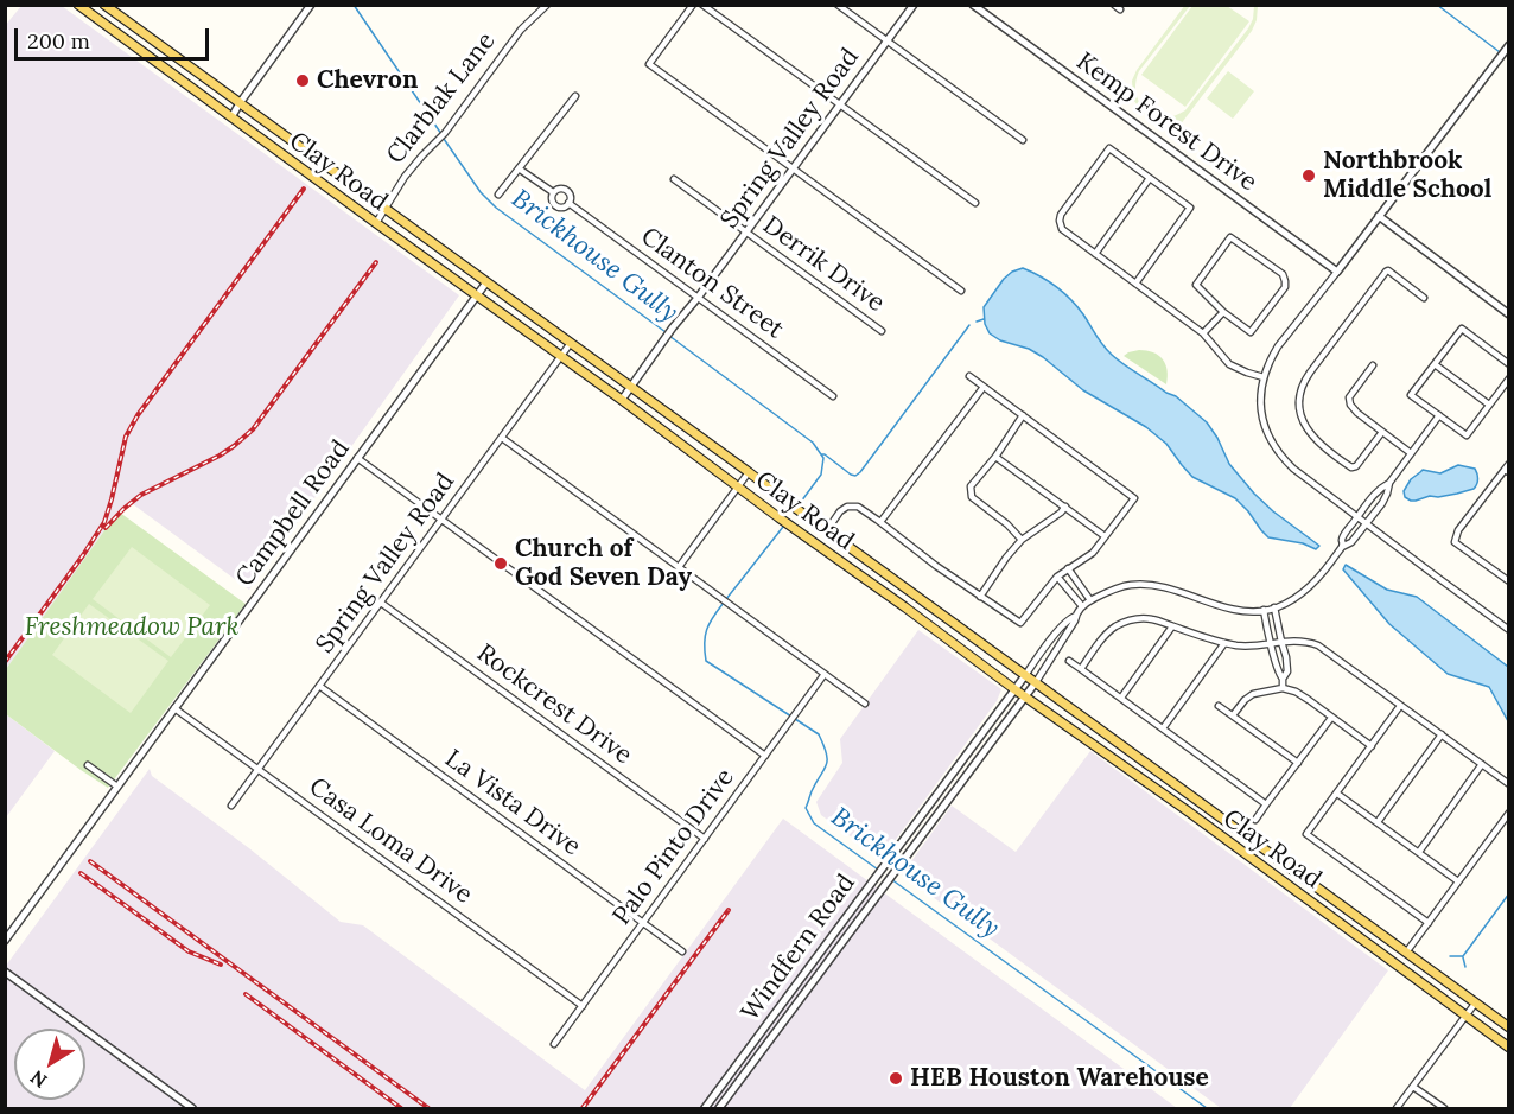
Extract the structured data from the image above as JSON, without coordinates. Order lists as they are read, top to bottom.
{
  "streets": {
    "main road": ["Clay Road"],
    "street": [
      "Clarblak Lane",
      "Kemp Forest Drive",
      "Spring Valley Road",
      "Derrik Drive",
      "Clanton Street",
      "Campbell Road",
      "Rockcrest Drive",
      "La Vista Drive",
      "Casa Loma Drive",
      "Palo Pinto Drive",
      "Windfern Road"
    ]
  },
  "crossings": [
    ["Clarblak Lane", "Clay Road"],
    ["Spring Valley Road", "Clay Road"],
    ["Spring Valley Road", "Derrik Drive"],
    ["Spring Valley Road", "Clanton Street"],
    ["Spring Valley Road", "Rockcrest Drive"],
    ["Spring Valley Road", "La Vista Drive"],
    ["Spring Valley Road", "Casa Loma Drive"],
    ["Clay Road", "Campbell Road"],
    ["Clay Road", "Windfern Road"],
    ["Campbell Road", "Casa Loma Drive"],
    ["Rockcrest Drive", "Palo Pinto Drive"],
    ["La Vista Drive", "Palo Pinto Drive"],
    ["Casa Loma Drive", "Palo Pinto Drive"]
  ],
  "water": ["Brickhouse Gully"],
  "parks": ["Freshmeadow Park"],
  "places": [
    "Chevron",
    "Northbrook Middle School",
    "Church of God Seven Day",
    "HEB Houston Warehouse"
  ],
  "scale_bar": "200 m",
  "north": "bottom left"
}
